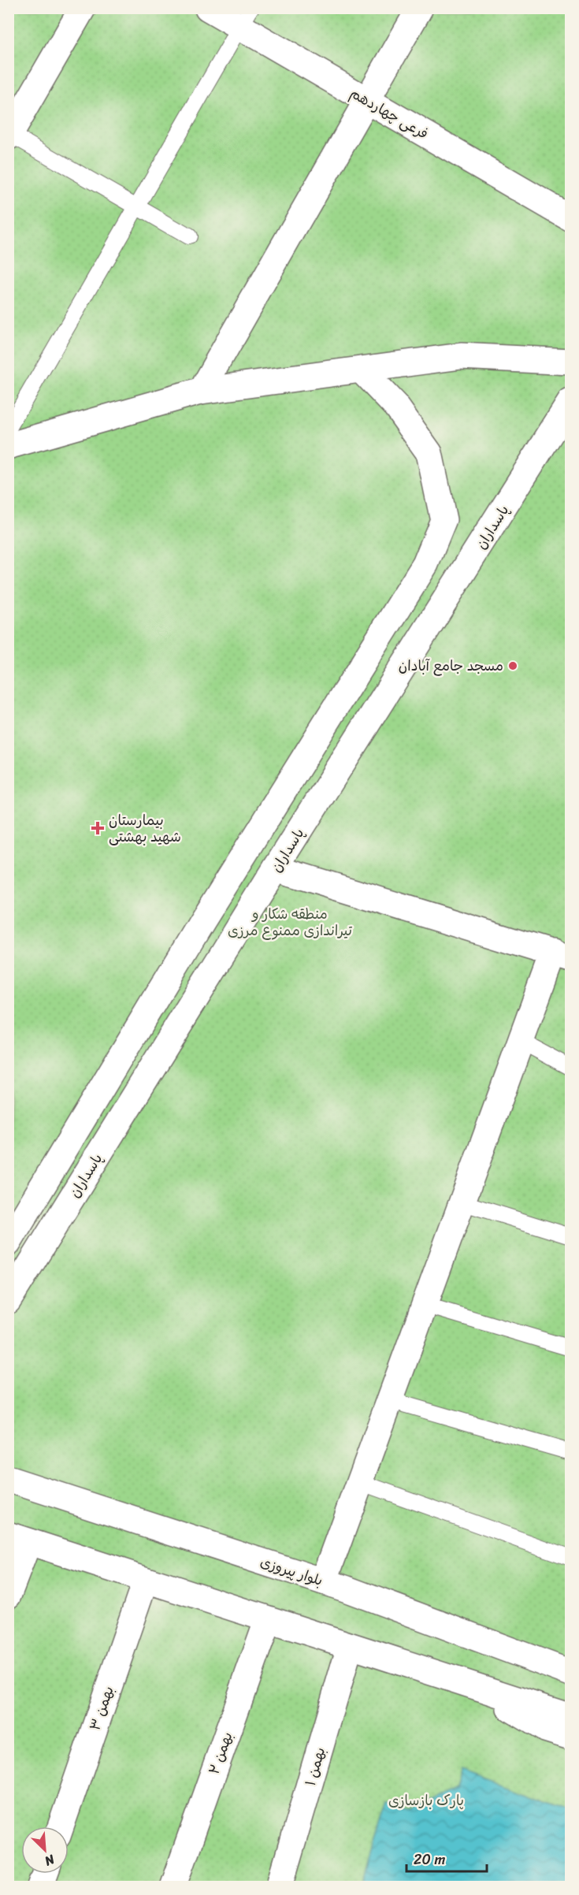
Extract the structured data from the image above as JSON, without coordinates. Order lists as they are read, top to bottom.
{
  "streets": {
    "street": [
      "فرعی چهاردهم",
      "پاسداران",
      "بلوار پیروزی",
      "بهمن ۳",
      "بهمن ۲",
      "بهمن ۱"
    ]
  },
  "parks": ["منطقه شکار و تیراندازی ممنوع مرزی", "پارک بازسازی"],
  "places": {
    "other": ["مسجد جامع آبادان"],
    "health": ["بیمارستان شهید بهشتی"]
  },
  "scale_bar": "20 m",
  "north": "bottom right"
}
